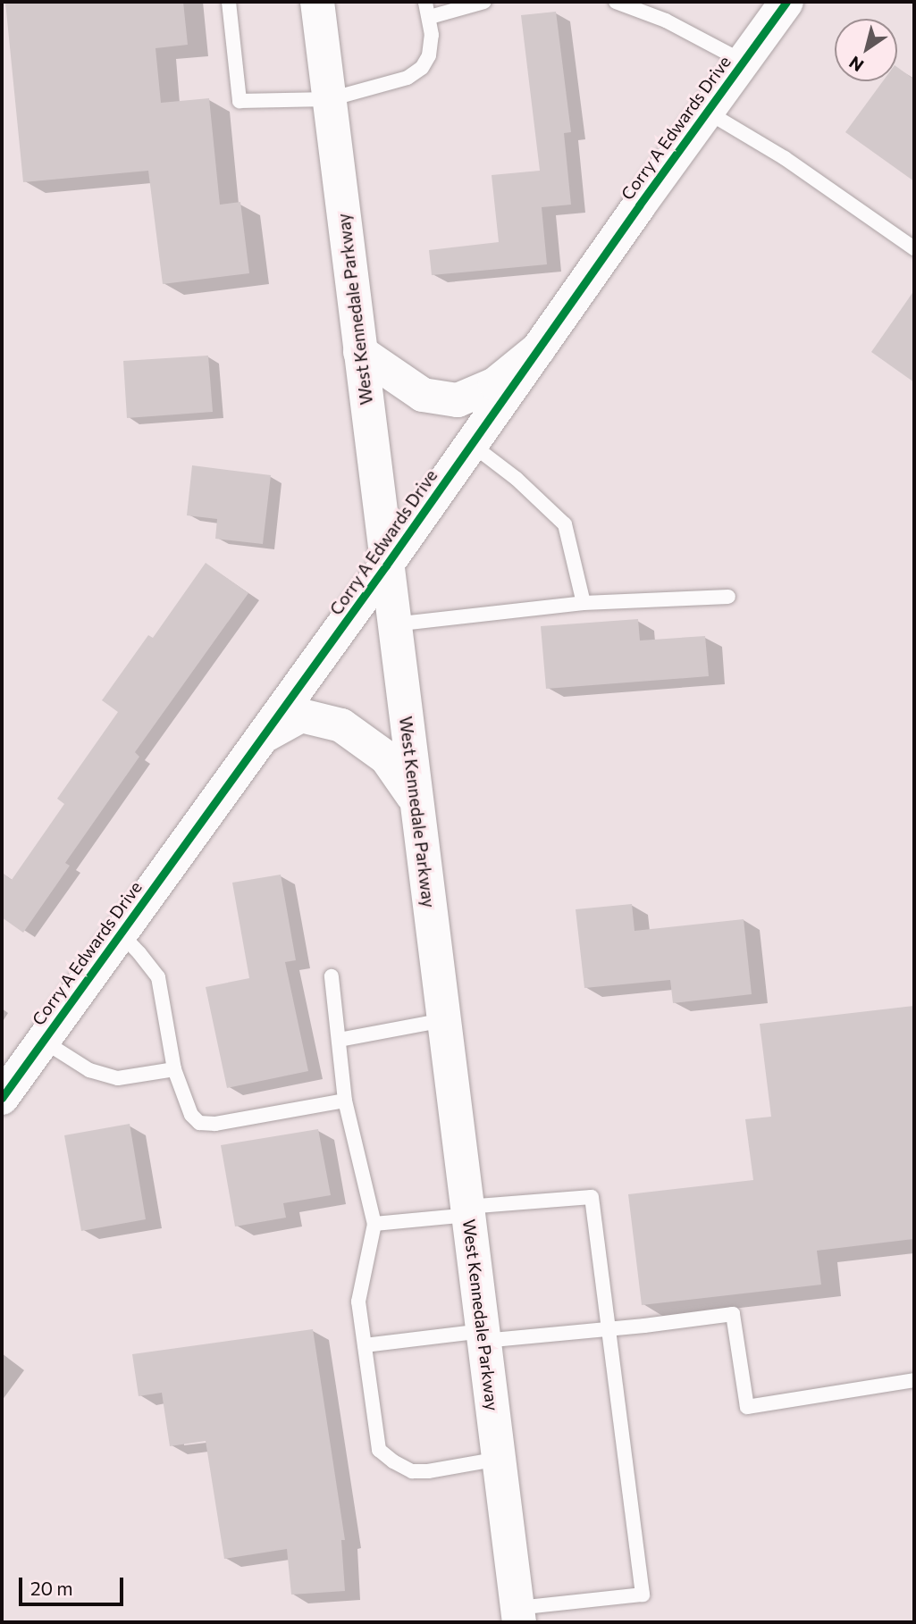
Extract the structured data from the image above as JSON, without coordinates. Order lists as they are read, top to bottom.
{
  "streets": {
    "main road": ["Corry A Edwards Drive", "West Kennedale Parkway"]
  },
  "crossings": [
    ["Corry A Edwards Drive", "West Kennedale Parkway"]
  ],
  "scale_bar": "20 m",
  "north": "bottom left"
}
